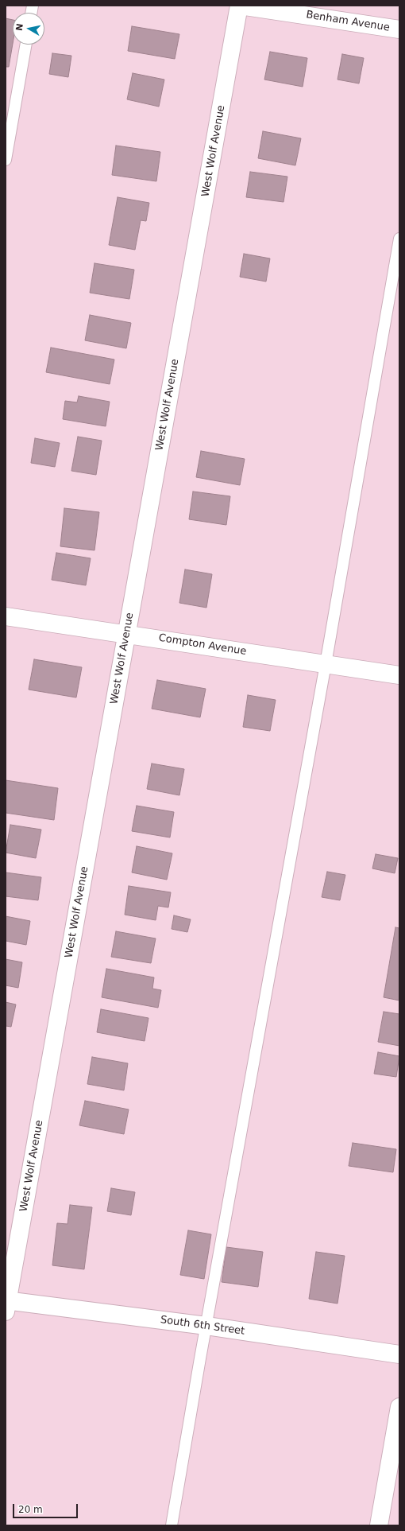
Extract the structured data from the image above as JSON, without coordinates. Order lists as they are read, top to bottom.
{
  "streets": {
    "street": [
      "Benham Avenue",
      "West Wolf Avenue",
      "Compton Avenue",
      "South 6th Street"
    ]
  },
  "crossings": [
    ["Benham Avenue", "West Wolf Avenue"],
    ["West Wolf Avenue", "Compton Avenue"],
    ["West Wolf Avenue", "South 6th Street"]
  ],
  "scale_bar": "20 m",
  "north": "left"
}
